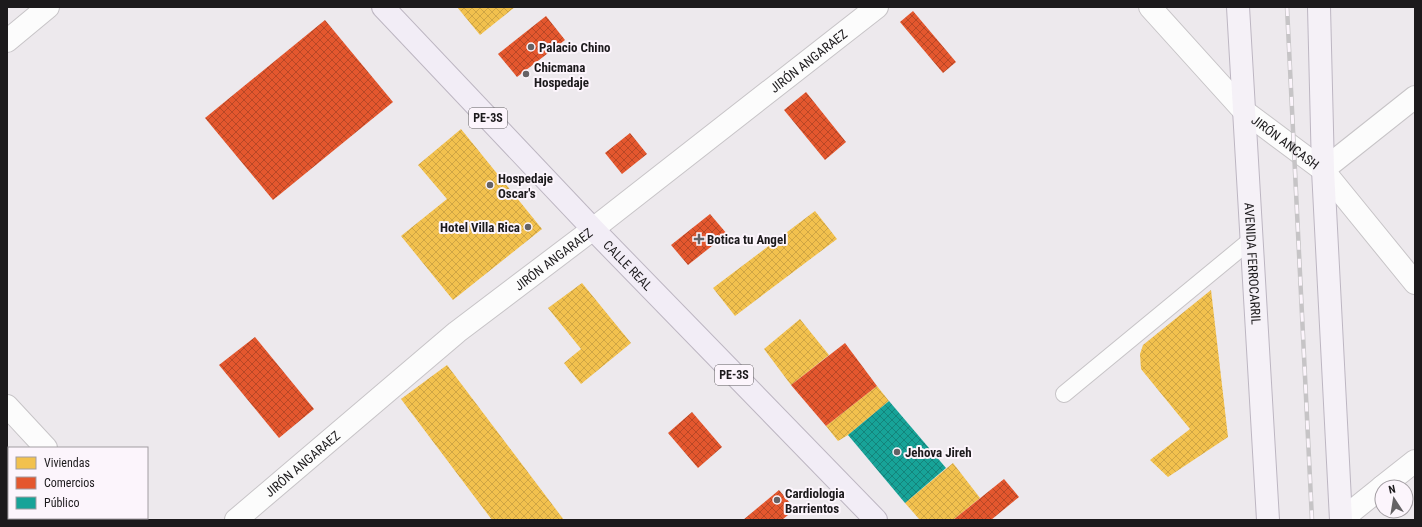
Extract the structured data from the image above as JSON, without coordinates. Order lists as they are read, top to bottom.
{
  "streets": {
    "highway": ["PE-3S", "CALLE REAL"],
    "main road": ["AVENIDA FERROCARRIL"],
    "street": ["JIRÓN ANGARAEZ", "JIRÓN ANCASH"]
  },
  "crossings": [
    ["JIRÓN ANGARAEZ", "CALLE REAL"],
    ["JIRÓN ANCASH", "AVENIDA FERROCARRIL"]
  ],
  "places": {
    "other": [
      "Palacio Chino",
      "Chicmana Hospedaje",
      "Hospedaje Oscar's",
      "Hotel Villa Rica",
      "Jehova Jireh",
      "Cardiologia Barrientos"
    ],
    "health": ["Botica tu Angel"]
  },
  "legend": ["Viviendas", "Comercios", "Público"],
  "north": "top"
}
